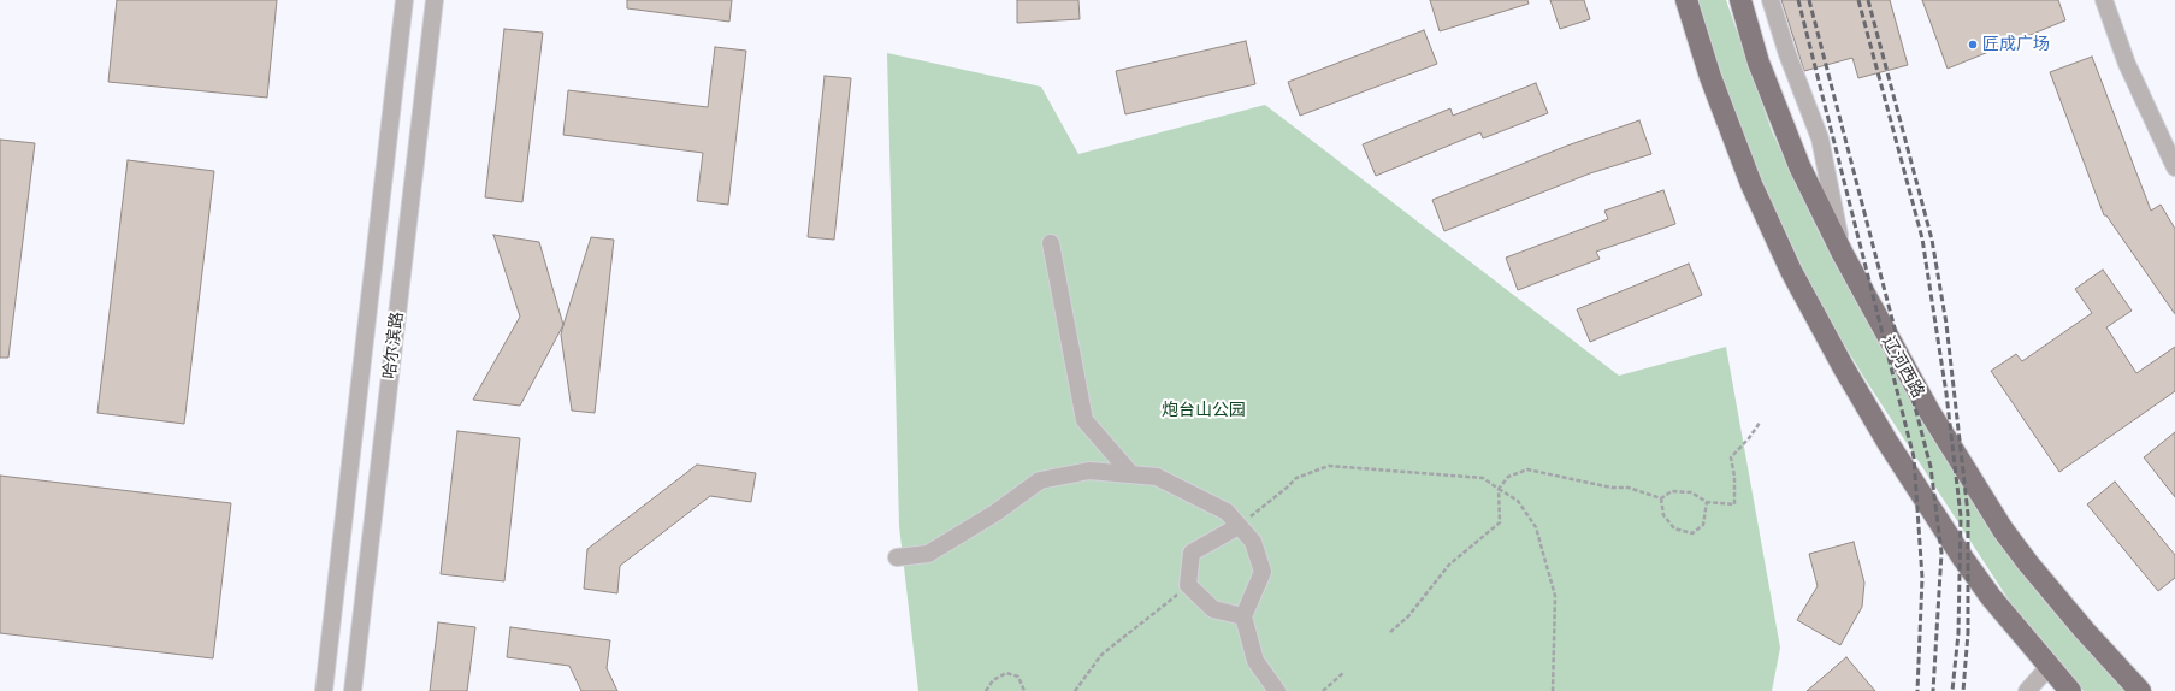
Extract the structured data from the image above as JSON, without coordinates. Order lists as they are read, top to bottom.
{
  "streets": {
    "main road": ["辽河西路"],
    "street": ["哈尔滨路"]
  },
  "parks": ["炮台山公园"],
  "places": ["匠成广场"]
}
